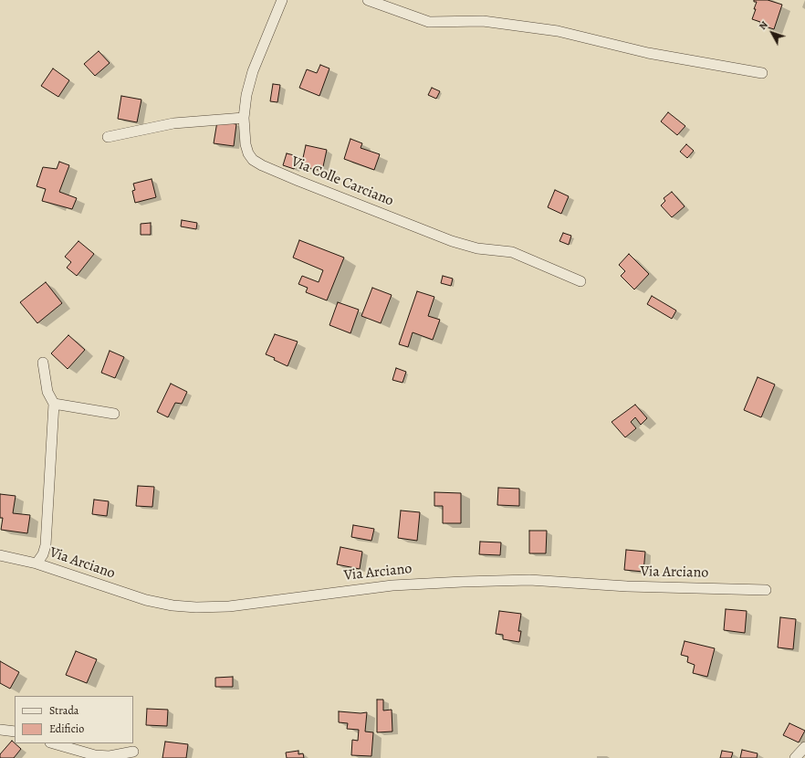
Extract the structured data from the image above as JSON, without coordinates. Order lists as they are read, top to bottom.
{
  "streets": {
    "street": ["Via Colle Carciano", "Via Arciano"]
  },
  "legend": ["Strada", "Edificio"],
  "north": "top left"
}
